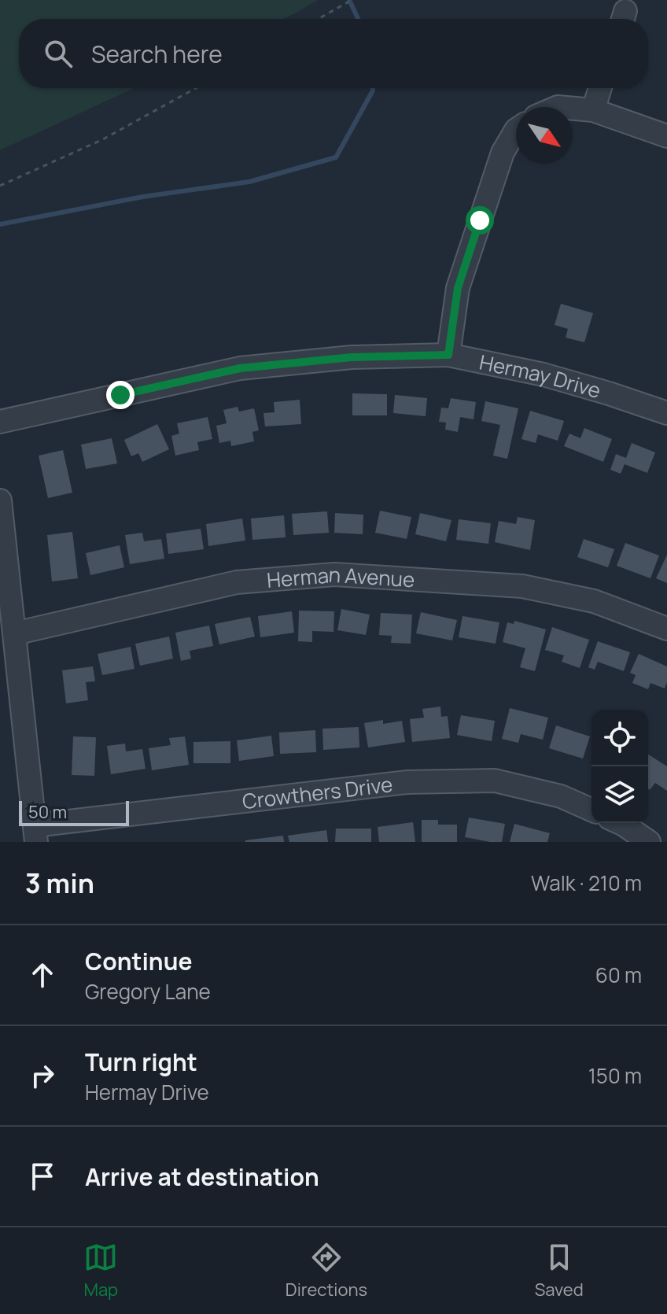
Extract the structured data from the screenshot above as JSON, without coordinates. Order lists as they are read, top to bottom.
{
  "streets": {
    "street": ["Hermay Drive", "Herman Avenue", "Crowthers Drive"]
  },
  "scale_bar": "50 m",
  "north": "bottom right",
  "page": {
    "search": "Search here",
    "scale": "50 m",
    "heading": ["3 min", "Walk · 210 m"],
    "list": [
      ["Continue", "Gregory Lane", "60 m"],
      ["Turn right", "Hermay Drive", "150 m"],
      "Arrive at destination"
    ],
    "nav": ["Map", "Directions", "Saved"]
  }
}
